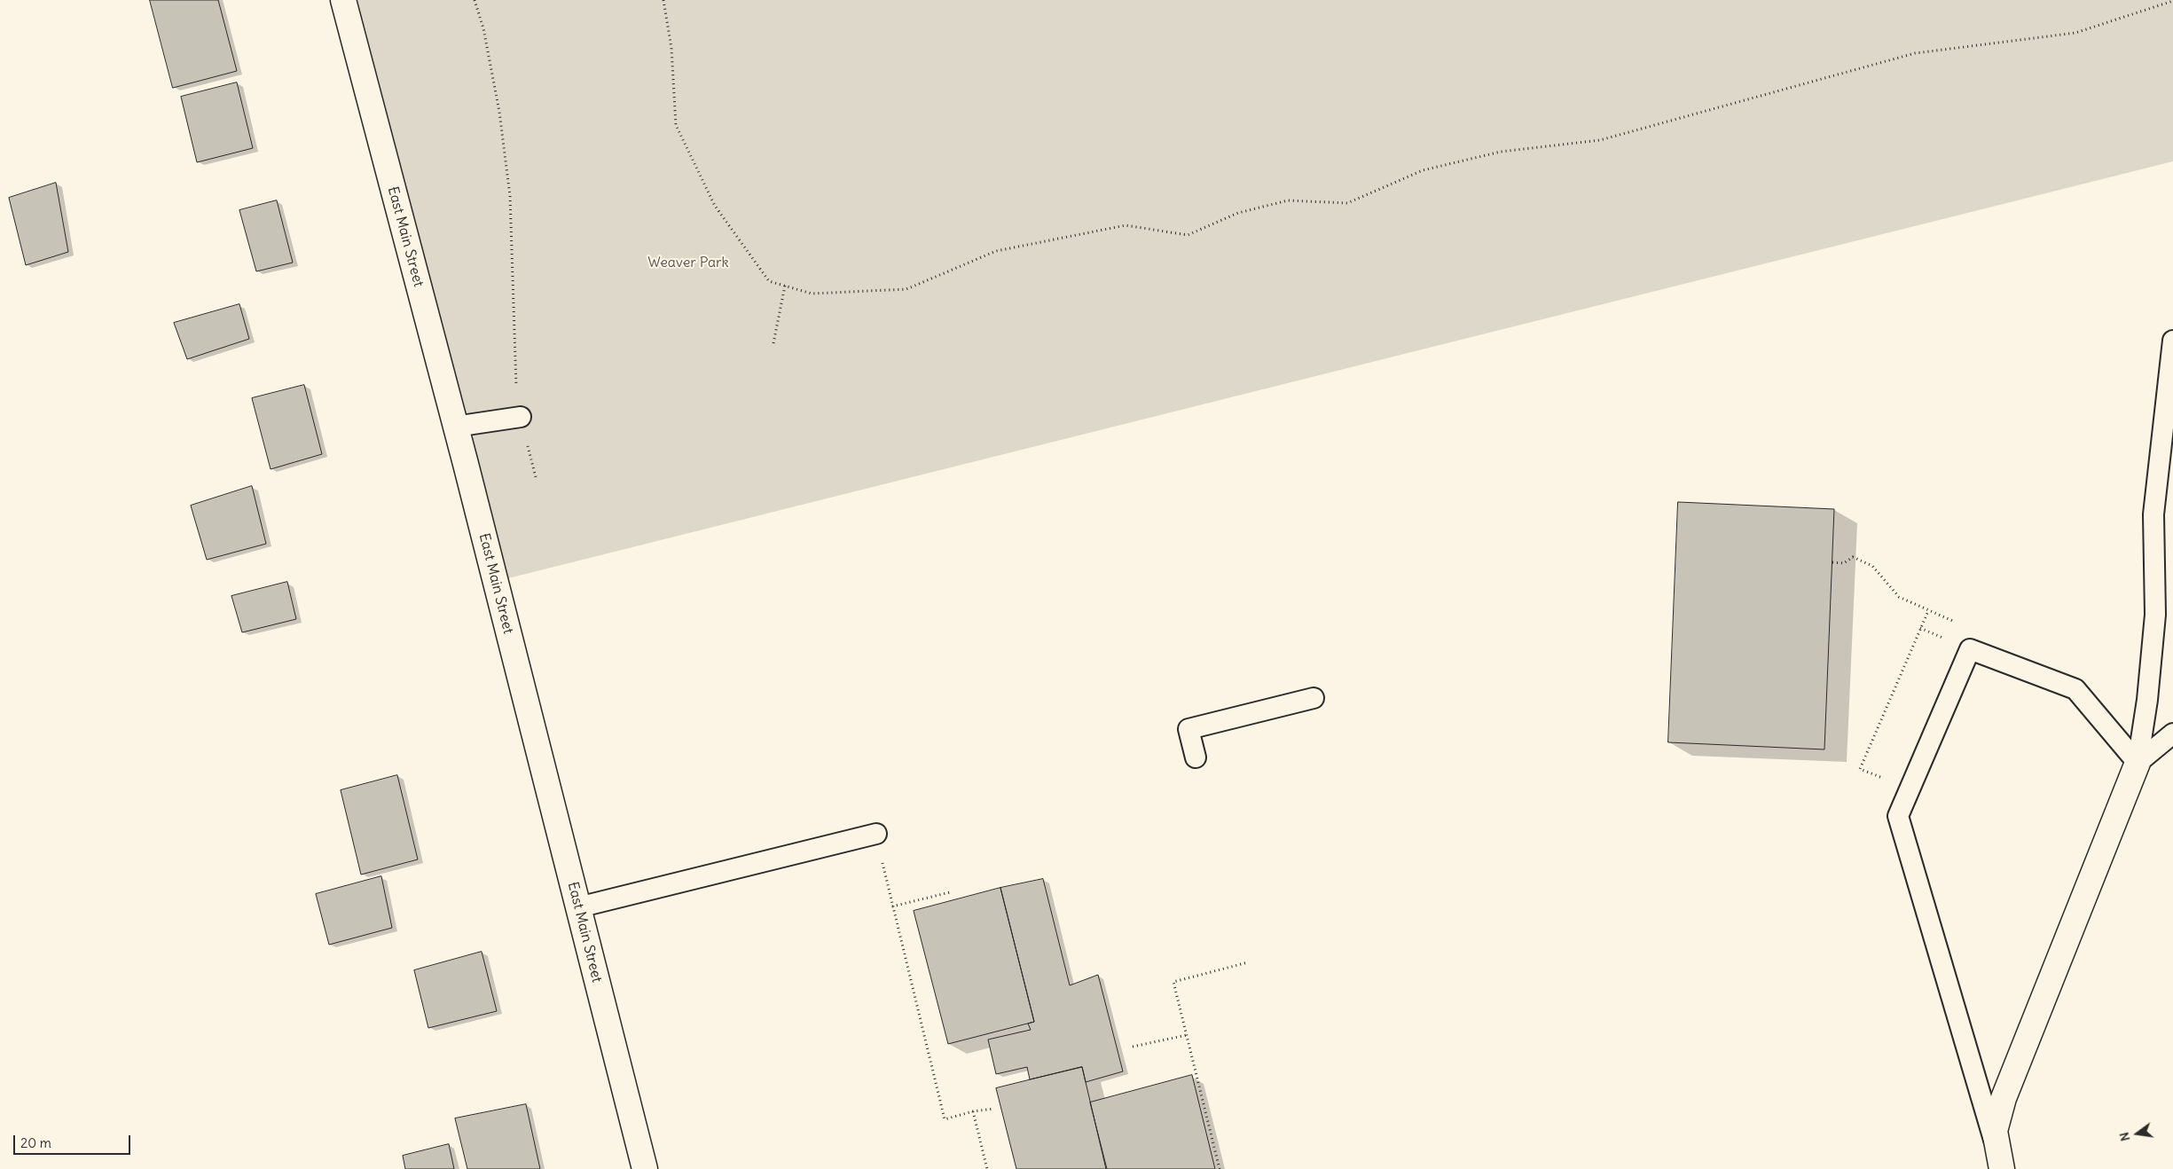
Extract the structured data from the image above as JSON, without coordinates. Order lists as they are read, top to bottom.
{
  "streets": {
    "main road": ["East Main Street"]
  },
  "parks": ["Weaver Park"],
  "scale_bar": "20 m",
  "north": "left"
}
